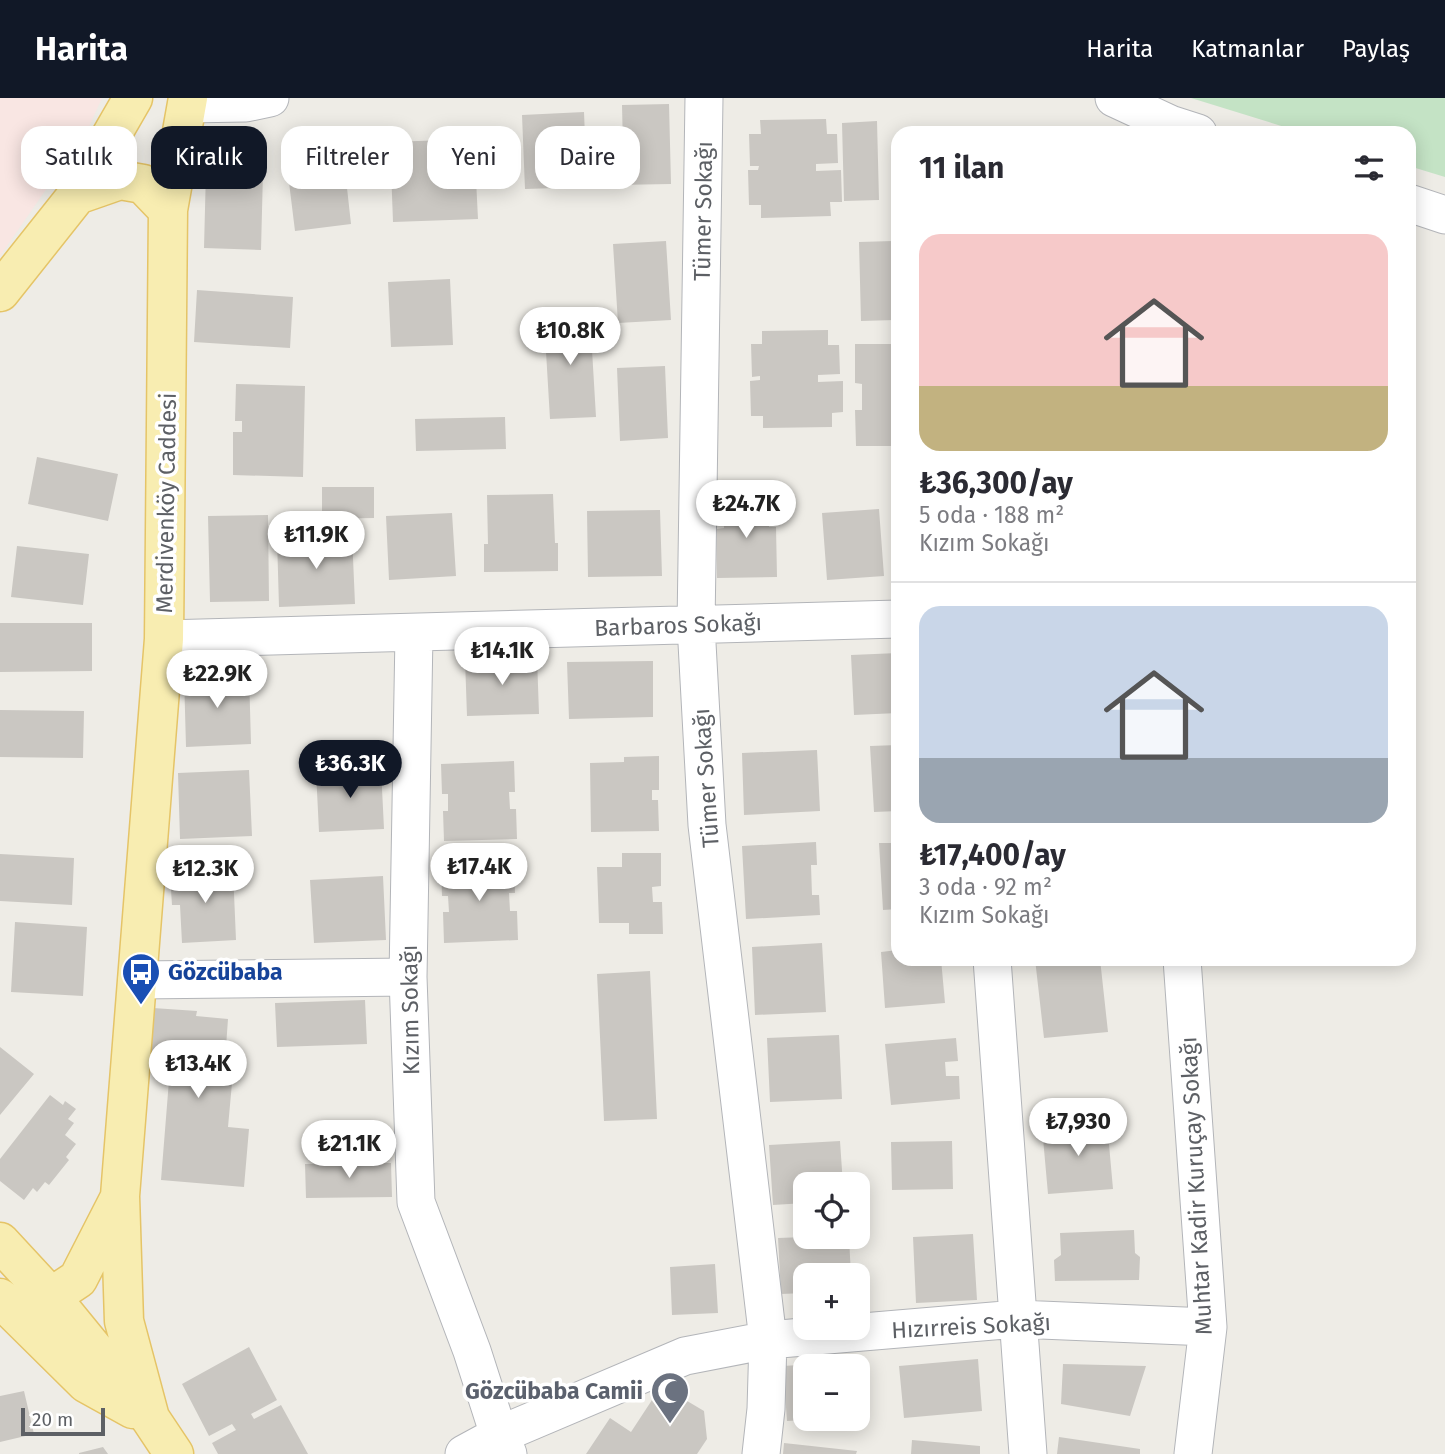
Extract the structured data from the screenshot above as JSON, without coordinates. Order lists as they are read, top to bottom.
{
  "streets": {
    "main road": ["Merdivenköy Caddesi"],
    "street": [
      "Tümer Sokağı",
      "Barbaros Sokağı",
      "Kızım Sokağı",
      "Muhtar Kadir Kuruçay Sokağı",
      "Hızırreis Sokağı"
    ]
  },
  "crossings": [
    ["Tümer Sokağı", "Barbaros Sokağı"],
    ["Tümer Sokağı", "Hızırreis Sokağı"],
    ["Merdivenköy Caddesi", "Barbaros Sokağı"],
    ["Barbaros Sokağı", "Kızım Sokağı"],
    ["Kızım Sokağı", "Hızırreis Sokağı"],
    ["Muhtar Kadir Kuruçay Sokağı", "Hızırreis Sokağı"]
  ],
  "places": {
    "bus stop": ["Gözcübaba"],
    "mosque": ["Gözcübaba Camii"]
  },
  "scale_bar": "20 m",
  "page": {
    "header": "Harita",
    "nav": ["Harita", "Katmanlar", "Paylaş"],
    "chip": [
      "Satılık",
      "Kiralık",
      "Filtreler",
      "Yeni",
      "Daire"
    ],
    "heading": "11 ilan",
    "list": [
      {
        "name": "₺36,300/ay",
        "note": "5 oda · 188 m² · Kızım Sokağı"
      },
      {
        "name": "₺17,400/ay",
        "note": "3 oda · 92 m² · Kızım Sokağı"
      }
    ],
    "price": [
      "₺10.8K",
      "₺24.7K",
      "₺11.9K",
      "₺14.1K",
      "₺22.9K",
      "₺36.3K",
      "₺17.4K",
      "₺12.3K",
      "₺13.4K",
      "₺7,930",
      "₺21.1K"
    ],
    "map_buttons": ["+", "−"],
    "scale": "20 m"
  }
}
